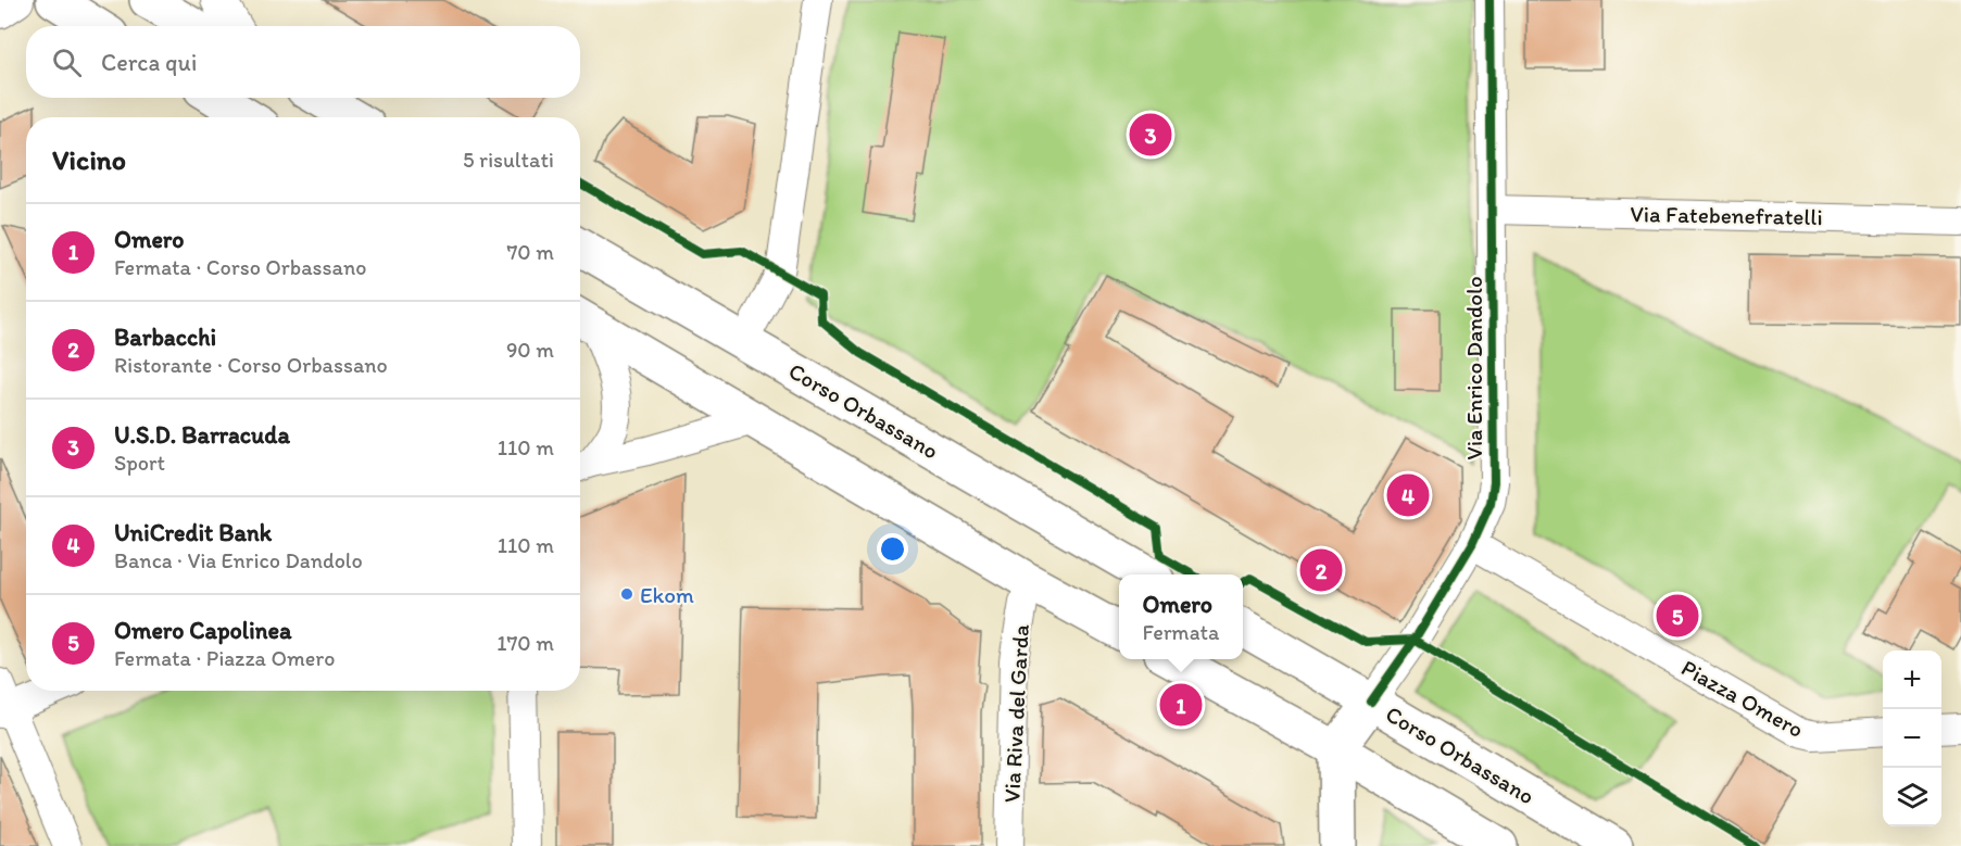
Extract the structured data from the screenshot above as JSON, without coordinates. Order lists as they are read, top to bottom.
{
  "streets": {
    "main road": ["Corso Orbassano"],
    "street": [
      "Via Fatebenefratelli",
      "Via Enrico Dandolo",
      "Piazza Omero",
      "Via Riva del Garda"
    ]
  },
  "crossings": [
    ["Via Fatebenefratelli", "Via Enrico Dandolo"],
    ["Via Enrico Dandolo", "Corso Orbassano"],
    ["Via Enrico Dandolo", "Piazza Omero"]
  ],
  "places": ["Ekom"],
  "page": {
    "search": "Cerca qui",
    "pins": [
      "3",
      "4",
      "2",
      "5",
      "1"
    ],
    "heading": ["Vicino", "5 risultati"],
    "list": [
      {
        "mark": "1",
        "name": "Omero",
        "note": "Fermata · Corso Orbassano",
        "value": "70 m"
      },
      {
        "mark": "2",
        "name": "Barbacchi",
        "note": "Ristorante · Corso Orbassano",
        "value": "90 m"
      },
      {
        "mark": "3",
        "name": "U.S.D. Barracuda",
        "note": "Sport",
        "value": "110 m"
      },
      {
        "mark": "4",
        "name": "UniCredit Bank",
        "note": "Banca · Via Enrico Dandolo",
        "value": "110 m"
      },
      {
        "mark": "5",
        "name": "Omero Capolinea",
        "note": "Fermata · Piazza Omero",
        "value": "170 m"
      }
    ],
    "popup": ["Omero", "Fermata"],
    "map_buttons": ["+", "−"]
  }
}
